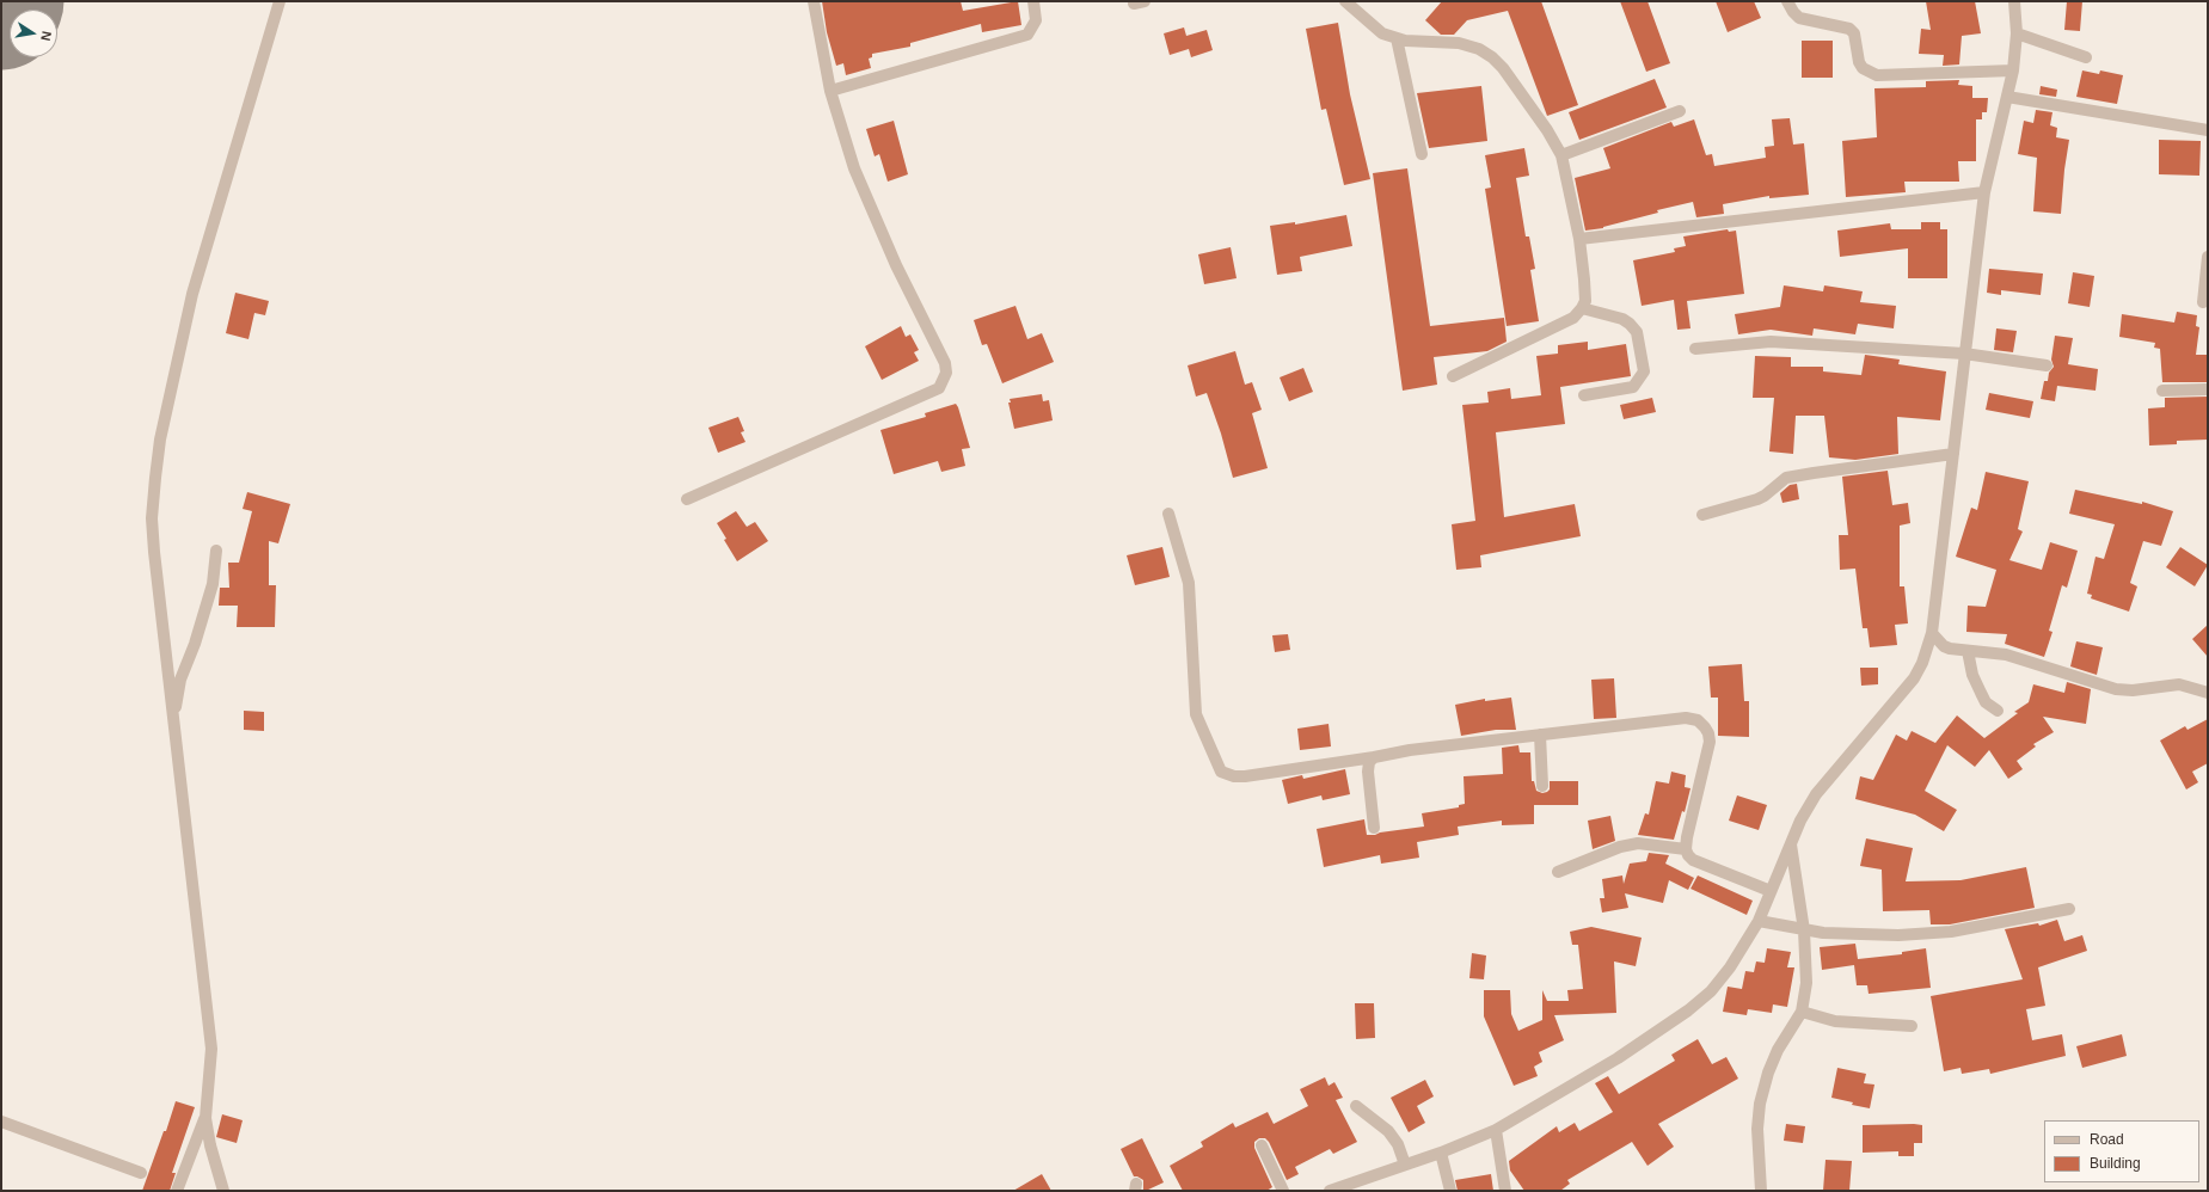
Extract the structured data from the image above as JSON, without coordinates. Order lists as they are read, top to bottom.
{
  "legend": ["Road", "Building"],
  "north": "right"
}
